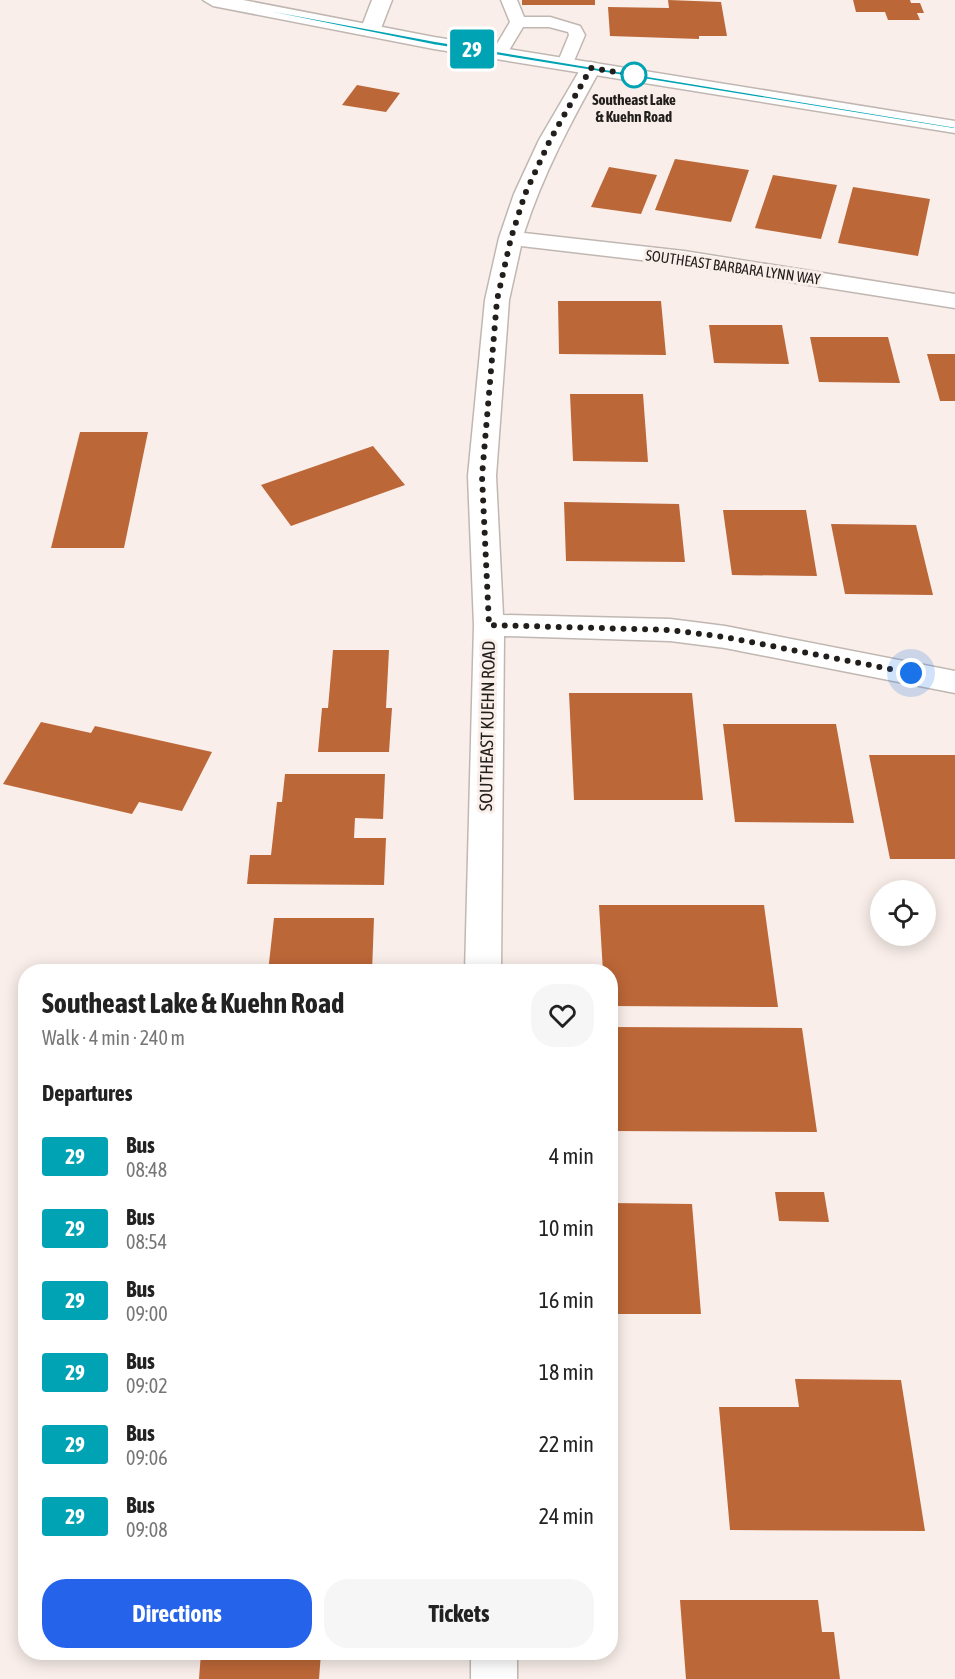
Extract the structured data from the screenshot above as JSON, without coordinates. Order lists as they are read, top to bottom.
{
  "streets": {
    "street": ["SOUTHEAST BARBARA LYNN WAY", "SOUTHEAST KUEHN ROAD"]
  },
  "crossings": [
    ["SOUTHEAST BARBARA LYNN WAY", "SOUTHEAST KUEHN ROAD"]
  ],
  "places": ["Southeast Lake & Kuehn Road"],
  "lines": ["bus line 29"],
  "page": {
    "on_map": "29",
    "heading": [
      ["Southeast Lake & Kuehn Road", "Walk · 4 min · 240 m"],
      "Departures"
    ],
    "list": [
      {
        "mark": "29",
        "name": "Bus",
        "note": "08:48",
        "value": "4 min"
      },
      {
        "mark": "29",
        "name": "Bus",
        "note": "08:54",
        "value": "10 min"
      },
      {
        "mark": "29",
        "name": "Bus",
        "note": "09:00",
        "value": "16 min"
      },
      {
        "mark": "29",
        "name": "Bus",
        "note": "09:02",
        "value": "18 min"
      },
      {
        "mark": "29",
        "name": "Bus",
        "note": "09:06",
        "value": "22 min"
      },
      {
        "mark": "29",
        "name": "Bus",
        "note": "09:08",
        "value": "24 min"
      }
    ],
    "buttons": ["Directions", "Tickets"]
  }
}
